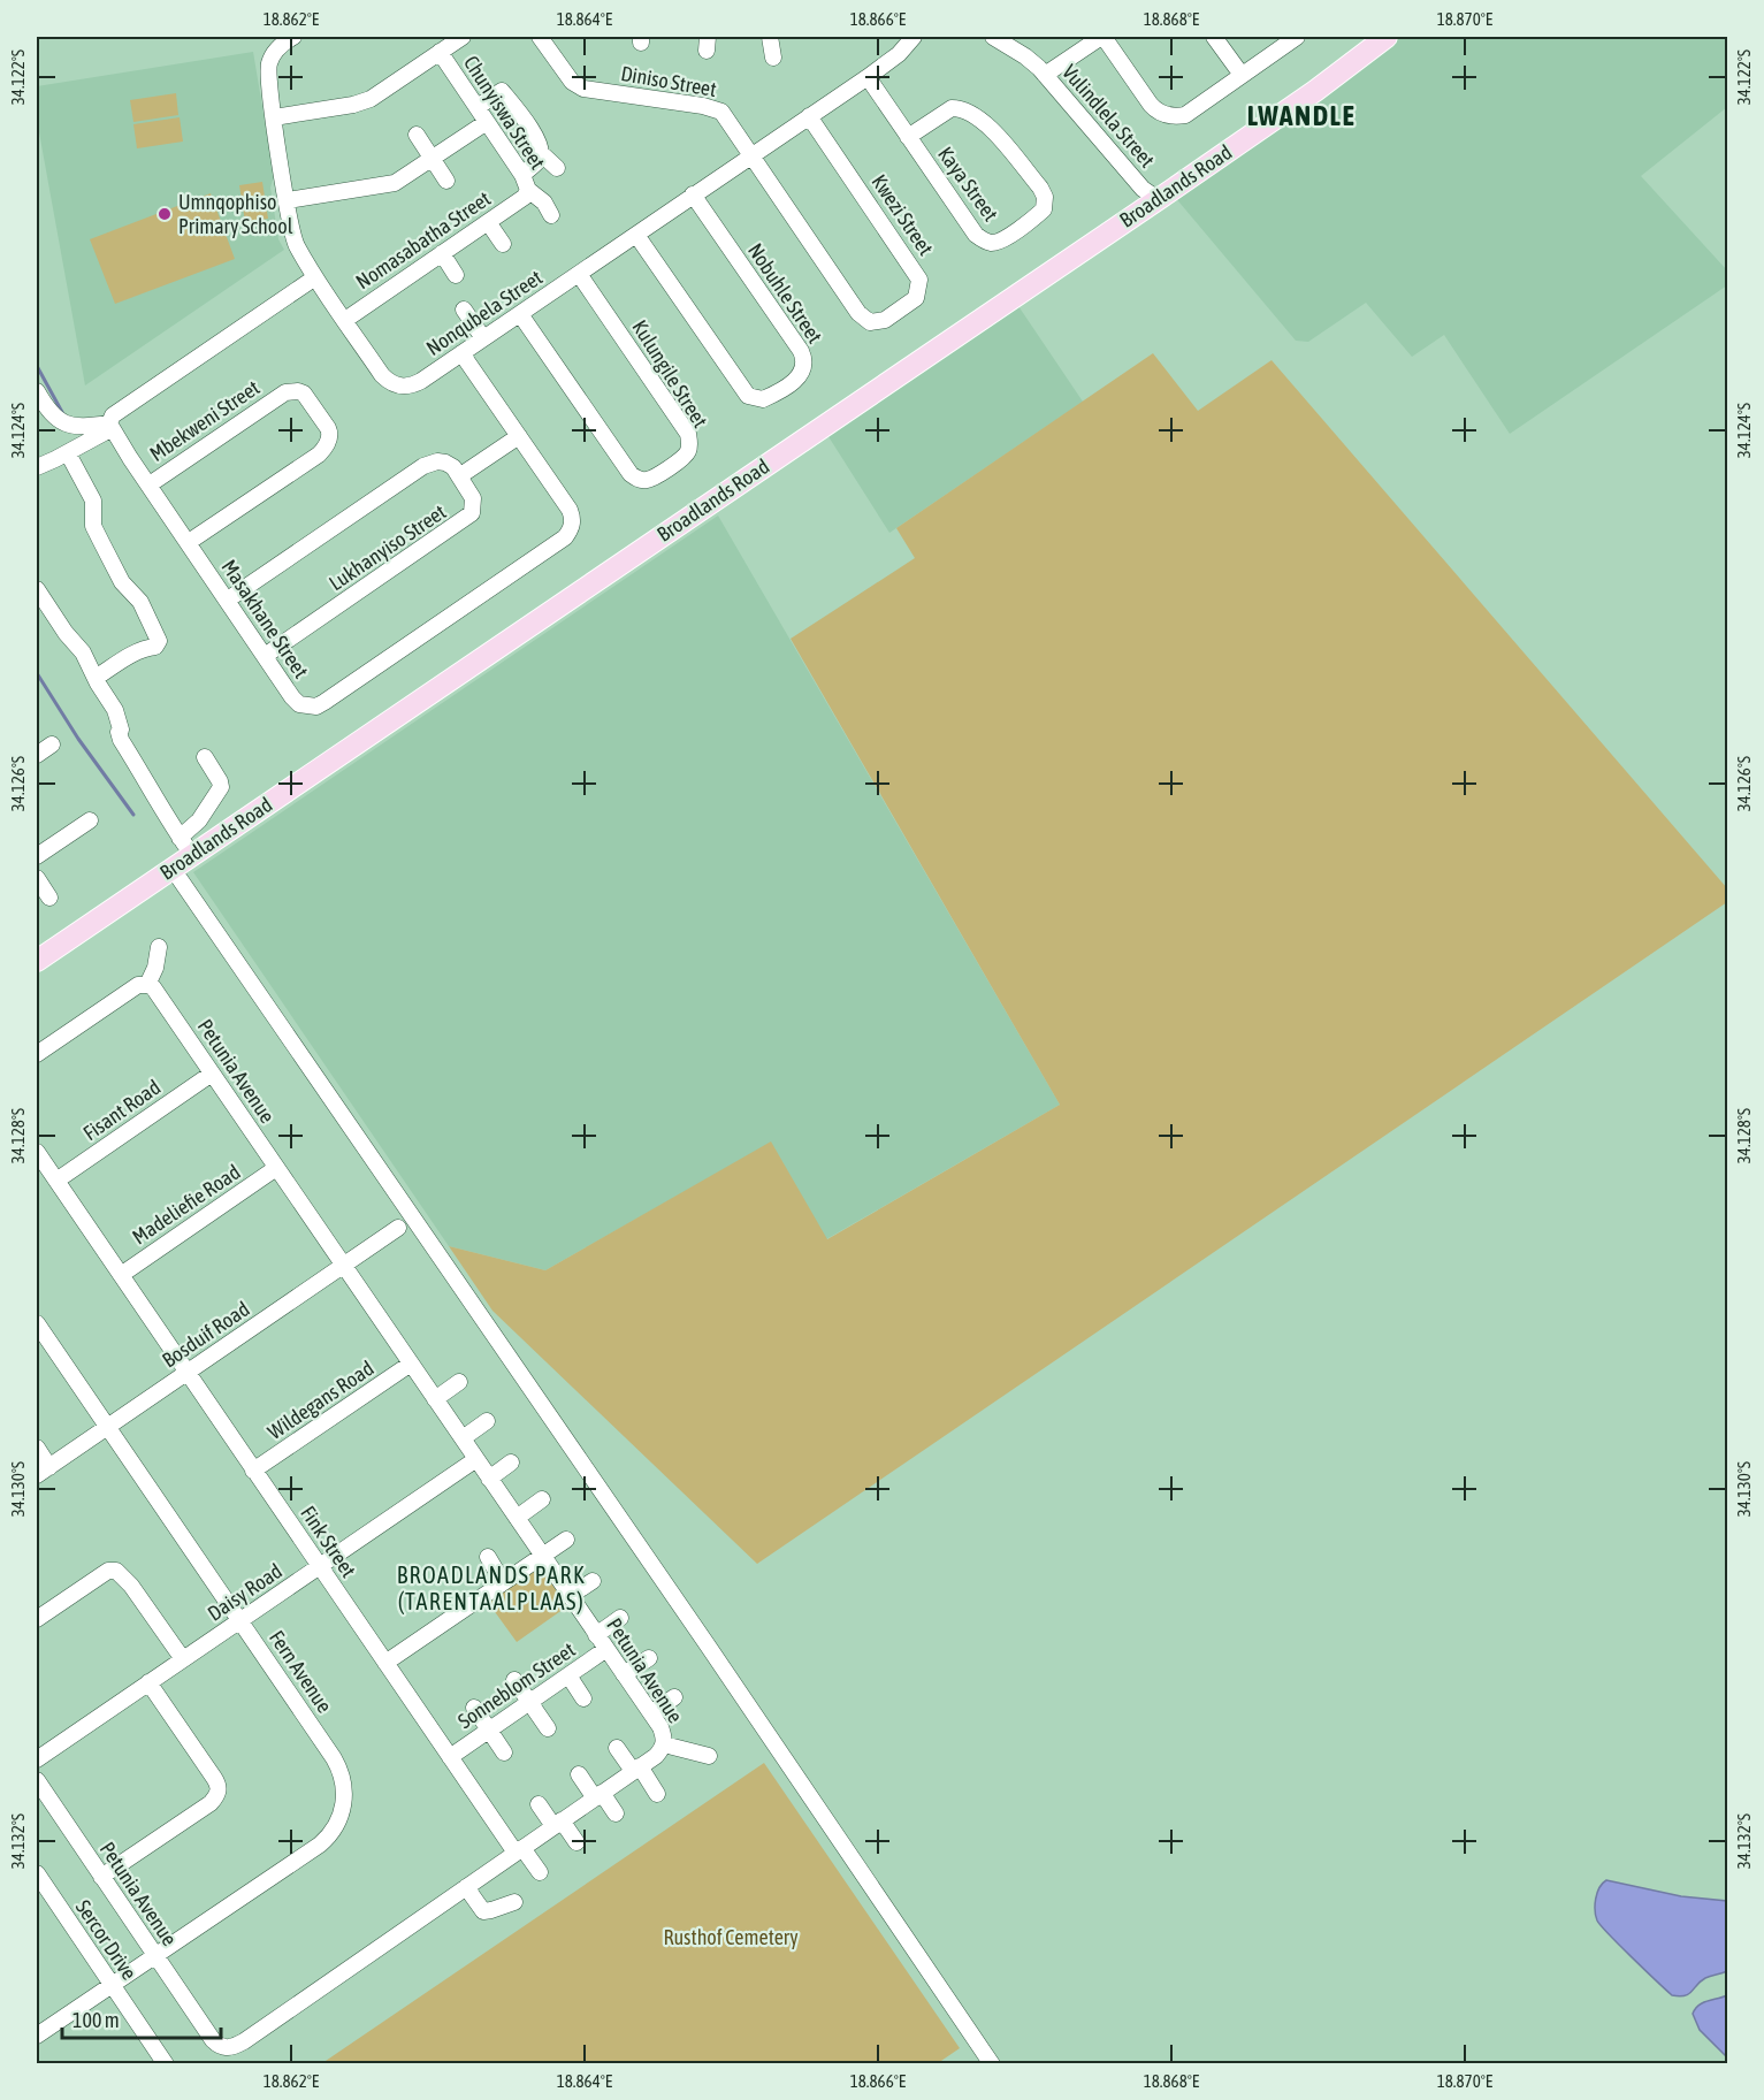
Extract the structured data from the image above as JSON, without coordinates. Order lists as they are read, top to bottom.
{
  "streets": {
    "main road": ["Broadlands Road"],
    "street": [
      "Diniso Street",
      "Chunyiswa Street",
      "Vulindlela Street",
      "Kaya Street",
      "Kwezi Street",
      "Nomasabatha Street",
      "Nobuhle Street",
      "Nonqubela Street",
      "Kulungile Street",
      "Mbekweni Street",
      "Lukhanyiso Street",
      "Masakhane Street",
      "Petunia Avenue",
      "Fisant Road",
      "Madeliefie Road",
      "Bosduif Road",
      "Wildegans Road",
      "Fink Street",
      "Daisy Road",
      "Fern Avenue",
      "Sonneblom Street",
      "Sercor Drive"
    ]
  },
  "crossings": [
    ["Diniso Street", "Kwezi Street"],
    ["Diniso Street", "Nonqubela Street"],
    ["Chunyiswa Street", "Nomasabatha Street"],
    ["Vulindlela Street", "Broadlands Road"],
    ["Kaya Street", "Nonqubela Street"],
    ["Kwezi Street", "Nonqubela Street"],
    ["Nomasabatha Street", "Nonqubela Street"],
    ["Nobuhle Street", "Nonqubela Street"],
    ["Nonqubela Street", "Kulungile Street"],
    ["Nonqubela Street", "Masakhane Street"],
    ["Mbekweni Street", "Masakhane Street"],
    ["Lukhanyiso Street", "Masakhane Street"],
    ["Petunia Avenue", "Fisant Road"],
    ["Petunia Avenue", "Madeliefie Road"],
    ["Petunia Avenue", "Bosduif Road"],
    ["Petunia Avenue", "Wildegans Road"],
    ["Petunia Avenue", "Fink Street"],
    ["Petunia Avenue", "Daisy Road"],
    ["Petunia Avenue", "Fern Avenue"],
    ["Petunia Avenue", "Sonneblom Street"],
    ["Fisant Road", "Fink Street"],
    ["Madeliefie Road", "Fink Street"],
    ["Bosduif Road", "Fink Street"],
    ["Bosduif Road", "Fern Avenue"],
    ["Wildegans Road", "Fink Street"],
    ["Fink Street", "Daisy Road"],
    ["Fink Street", "Sonneblom Street"],
    ["Daisy Road", "Fern Avenue"],
    ["Fern Avenue", "Sercor Drive"]
  ],
  "districts": ["LWANDLE", "BROADLANDS PARK (TARENTAALPLAAS)"],
  "parks": ["Rusthof Cemetery"],
  "places": ["Umnqophiso Primary School"],
  "scale_bar": "100 m",
  "coordinates": [
    "18.862°E",
    "18.864°E",
    "18.866°E",
    "18.868°E",
    "18.870°E",
    "34.122°S",
    "34.124°S",
    "34.126°S",
    "34.128°S",
    "34.130°S",
    "34.132°S"
  ]
}
